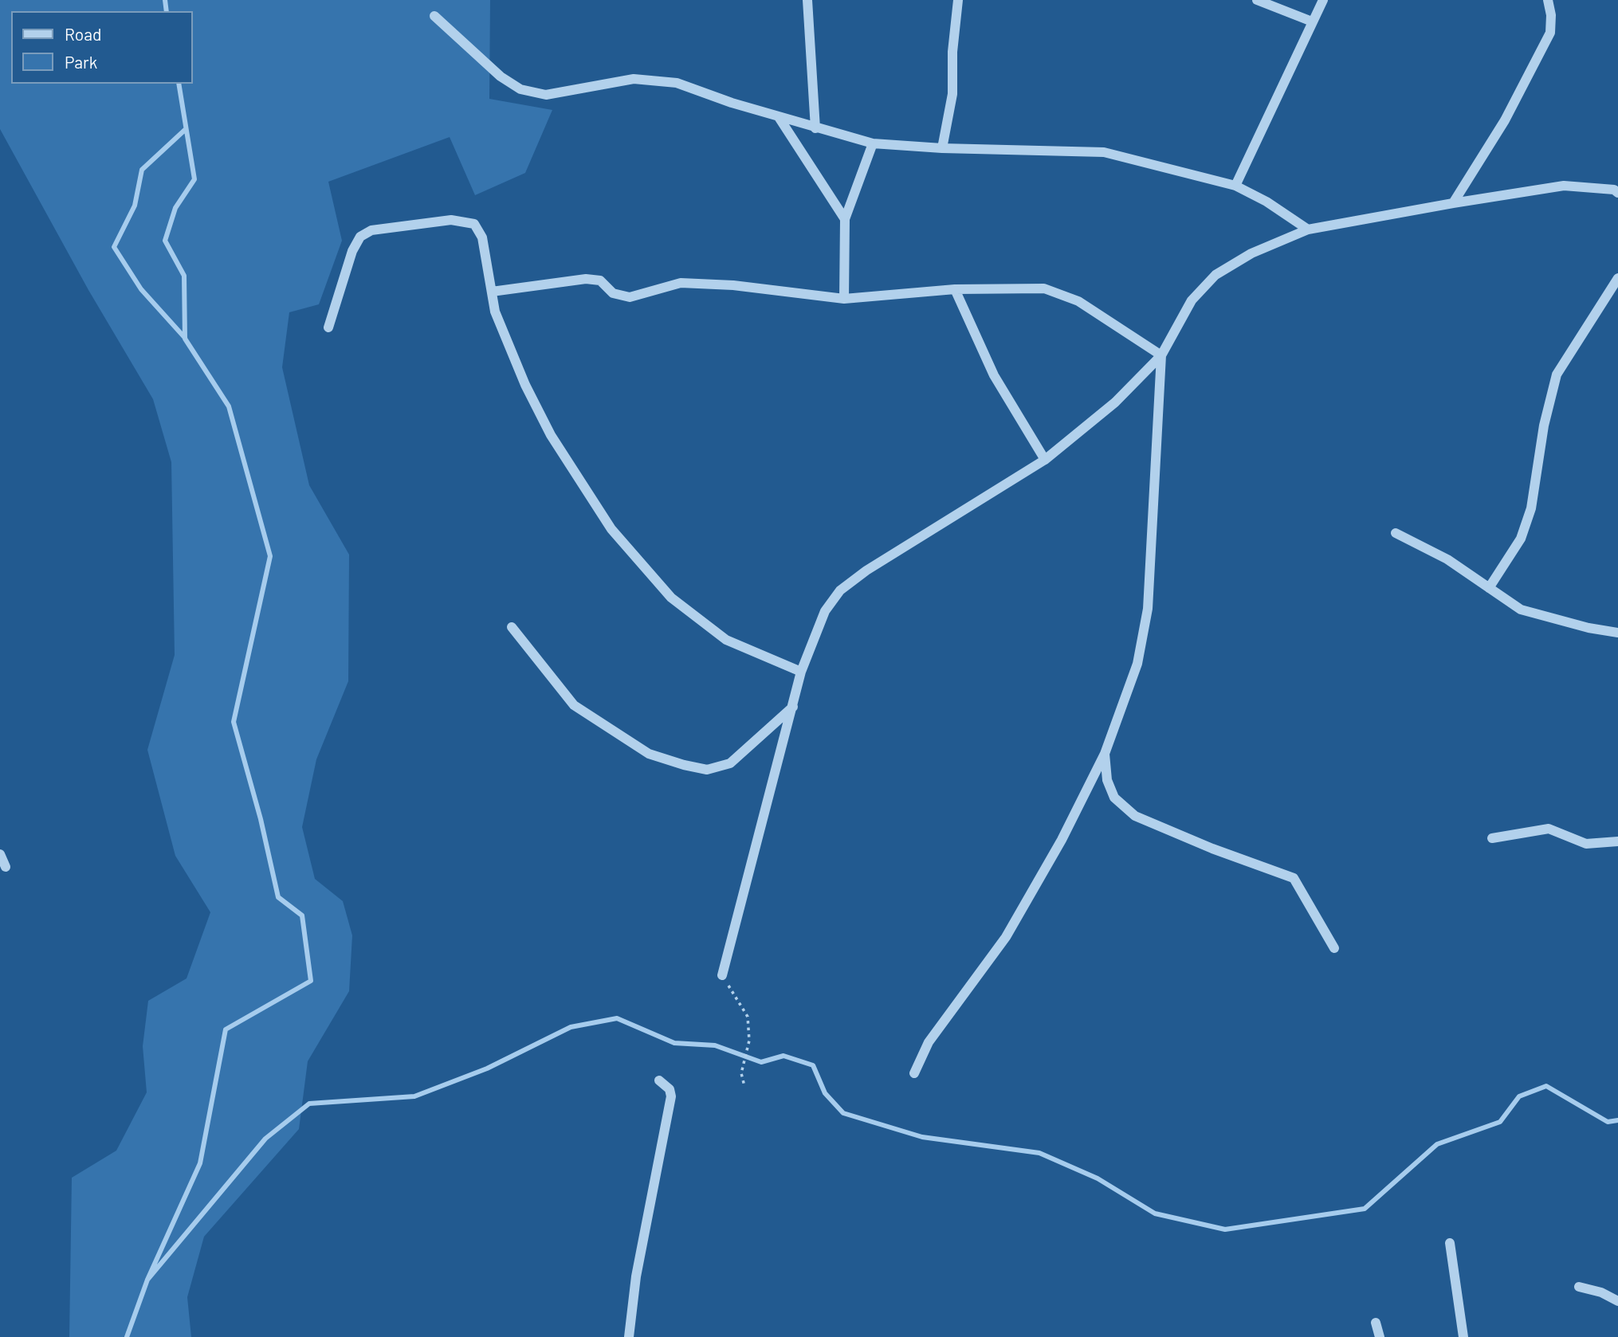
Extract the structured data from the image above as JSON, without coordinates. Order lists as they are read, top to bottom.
{
  "legend": ["Road", "Park"]
}
